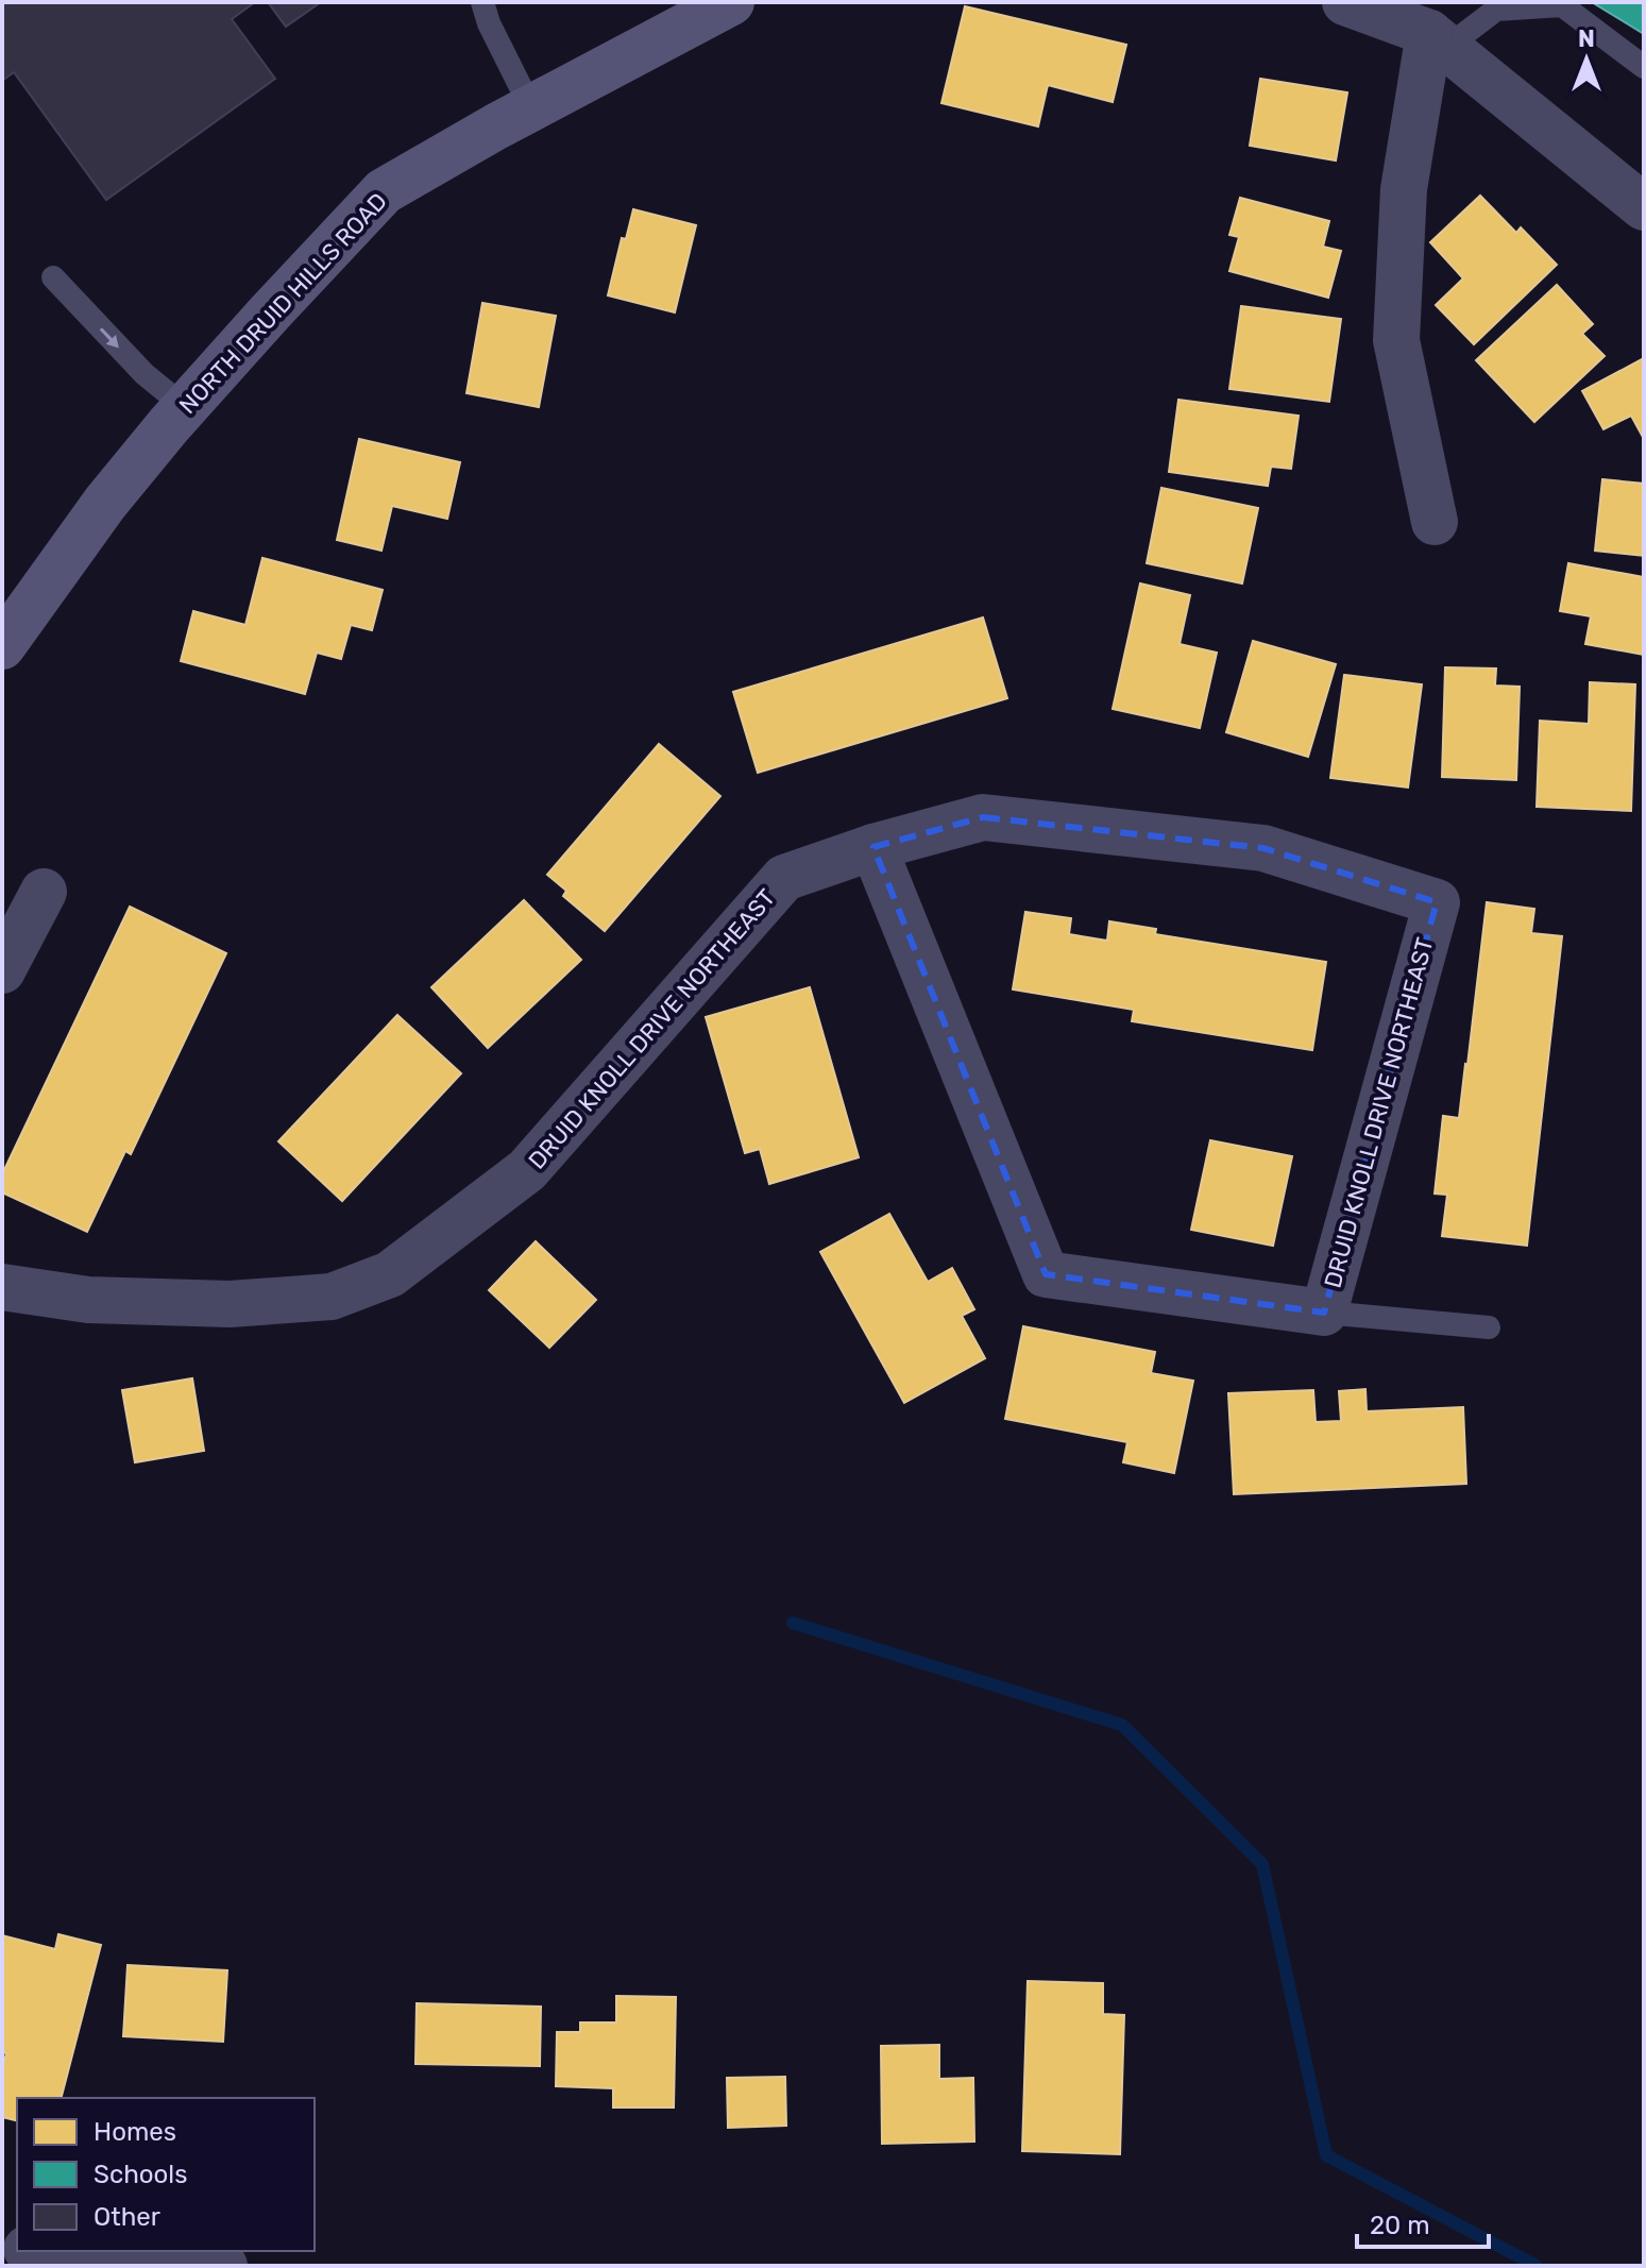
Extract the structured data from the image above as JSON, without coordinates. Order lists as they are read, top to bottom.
{
  "streets": {
    "main road": ["NORTH DRUID HILLS ROAD"],
    "street": ["DRUID KNOLL DRIVE NORTHEAST"]
  },
  "legend": ["Homes", "Schools", "Other"],
  "scale_bar": "20 m",
  "north": "top"
}
